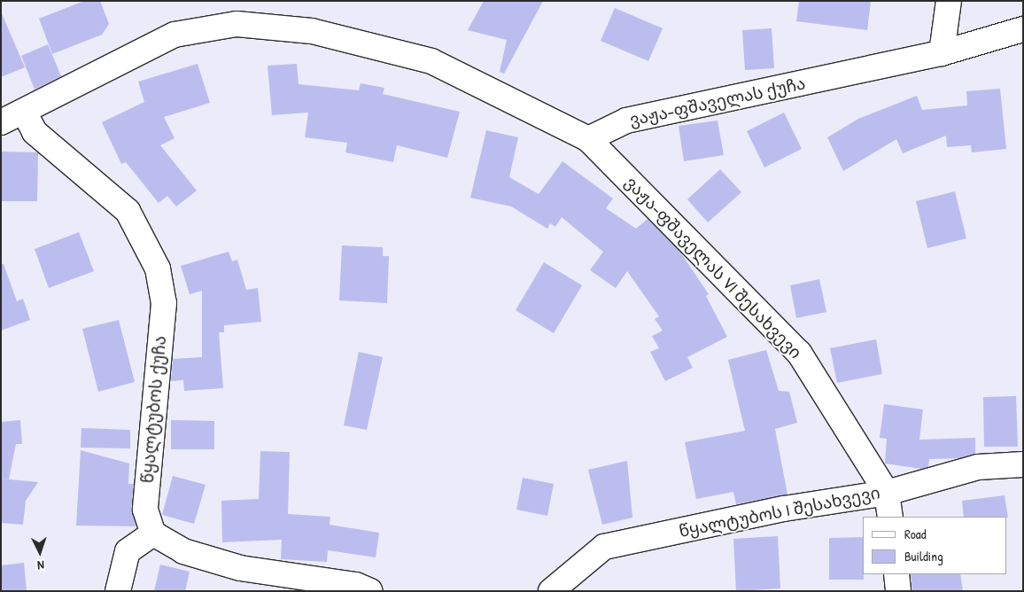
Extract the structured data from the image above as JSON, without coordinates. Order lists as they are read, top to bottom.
{
  "streets": {
    "street": [
      "ვაჟა-ფშაველას ქუჩა",
      "ვაჟა-ფშაველას VI შესახვევი",
      "წყალტუბოს ქუჩა",
      "წყალტუბოს I შესახვევი"
    ]
  },
  "crossings": [
    ["ვაჟა-ფშაველას ქუჩა", "ვაჟა-ფშაველას VI შესახვევი"],
    ["ვაჟა-ფშაველას VI შესახვევი", "წყალტუბოს I შესახვევი"]
  ],
  "legend": ["Road", "Building"],
  "north": "bottom"
}
